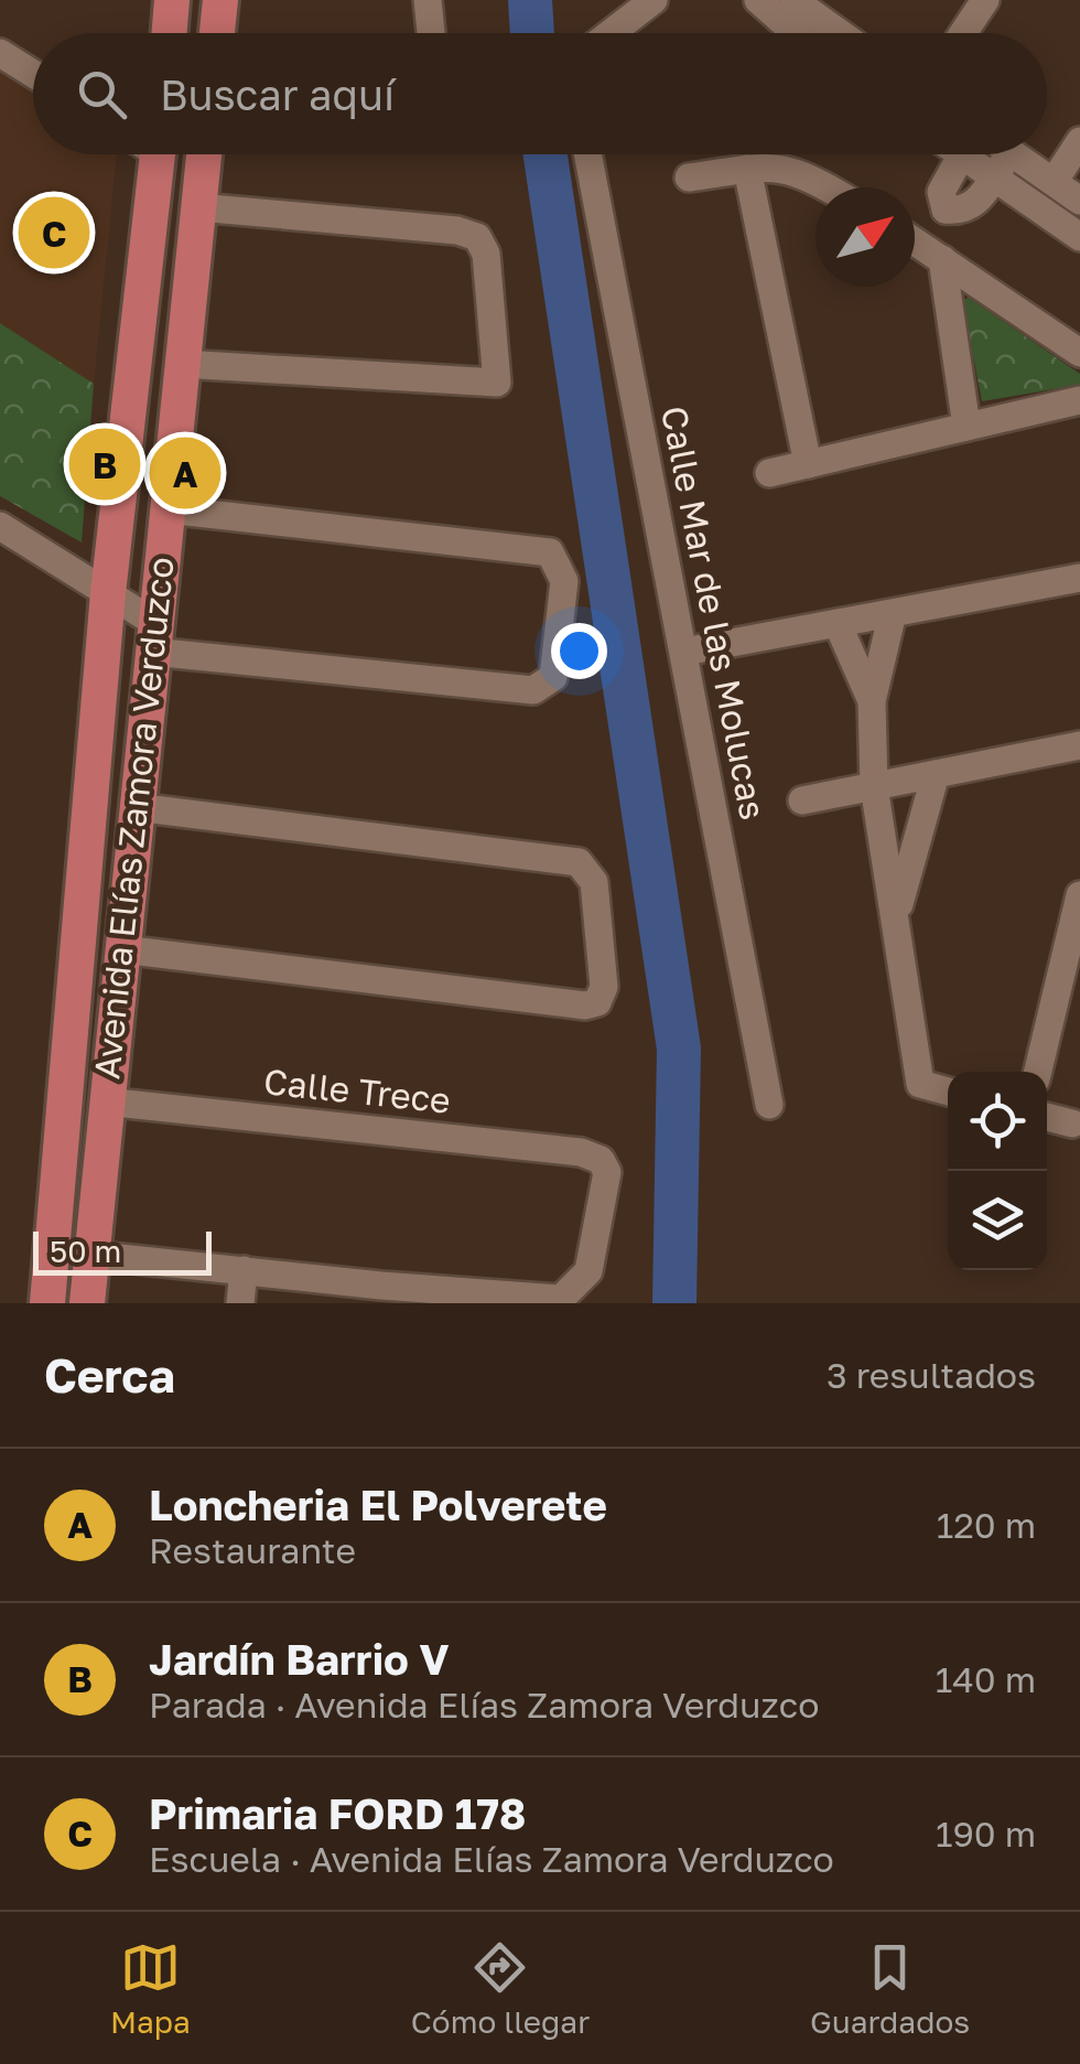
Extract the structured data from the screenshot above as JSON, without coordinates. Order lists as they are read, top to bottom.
{
  "streets": {
    "main road": ["Avenida Elías Zamora Verduzco"],
    "street": ["Calle Mar de las Molucas", "Calle Trece"]
  },
  "crossings": [
    ["Avenida Elías Zamora Verduzco", "Calle Trece"]
  ],
  "scale_bar": "50 m",
  "north": "top right",
  "page": {
    "search": "Buscar aquí",
    "pins": ["C", "B", "A"],
    "scale": "50 m",
    "heading": ["Cerca", "3 resultados"],
    "list": [
      {
        "mark": "A",
        "name": "Loncheria El Polverete",
        "note": "Restaurante",
        "value": "120 m"
      },
      {
        "mark": "B",
        "name": "Jardín Barrio V",
        "note": "Parada · Avenida Elías Zamora Verduzco",
        "value": "140 m"
      },
      {
        "mark": "C",
        "name": "Primaria FORD 178",
        "note": "Escuela · Avenida Elías Zamora Verduzco",
        "value": "190 m"
      }
    ],
    "nav": ["Mapa", "Cómo llegar", "Guardados"]
  }
}
